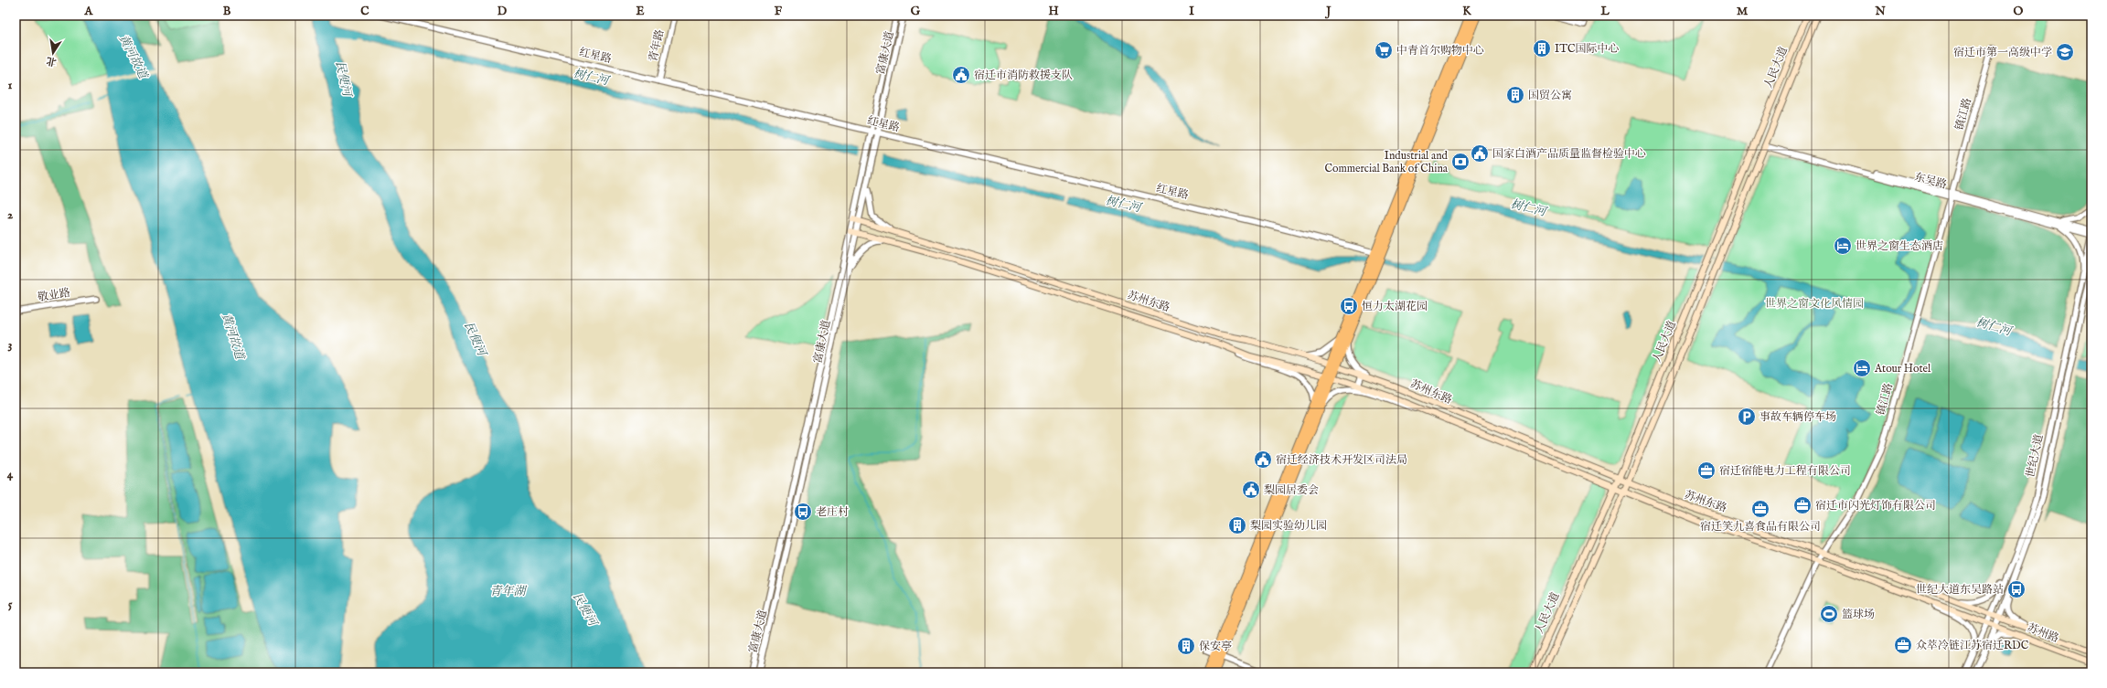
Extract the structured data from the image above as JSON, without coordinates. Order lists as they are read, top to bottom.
{
  "streets": {
    "main road": ["人民大道", "苏州东路", "苏州路"],
    "street": [
      "青年路",
      "富康大道",
      "红星路",
      "镇江路",
      "东吴路",
      "敬业路",
      "世纪大道"
    ]
  },
  "crossings": [
    ["青年路", "红星路"],
    ["富康大道", "红星路"],
    ["富康大道", "苏州东路"],
    ["人民大道", "东吴路"],
    ["人民大道", "苏州东路"],
    ["镇江路", "东吴路"],
    ["镇江路", "苏州东路"],
    ["东吴路", "世纪大道"],
    ["苏州东路", "世纪大道"],
    ["苏州东路", "苏州路"],
    ["世纪大道", "苏州路"]
  ],
  "water": [
    "黄河故道",
    "树仁河",
    "民便河",
    "青年湖"
  ],
  "parks": ["世界之窗文化风情园"],
  "places": {
    "building": [
      "ITC国际中心",
      "国贸公寓",
      "梨园实验幼儿园",
      "保安亭"
    ],
    "supermarket": ["中青首尔购物中心"],
    "school or university": ["宿迁市第一高级中学"],
    "public building": [
      "宿迁市消防救援支队",
      "国家白酒产品质量监督检验中心",
      "宿迁经济技术开发区司法局",
      "梨园居委会"
    ],
    "bank": ["Industrial and Commercial Bank of China"],
    "hotel": ["世界之窗生态酒店", "Atour Hotel"],
    "bus stop": ["恒力太湖花园", "老庄村", "世纪大道东吴路站"],
    "parking": ["事故车辆停车场"],
    "office": [
      "宿迁宿能电力工程有限公司",
      "宿迁市闪光灯饰有限公司",
      "宿迁笑九喜食品有限公司",
      "众萃冷链江苏宿迁RDC"
    ],
    "sports": ["篮球场"]
  },
  "north": "bottom",
  "grid": {
    "columns": [
      "A",
      "B",
      "C",
      "D",
      "E",
      "F",
      "G",
      "H",
      "I",
      "J",
      "K",
      "L",
      "M",
      "N",
      "O"
    ],
    "rows": [
      "1",
      "2",
      "3",
      "4",
      "5"
    ]
  }
}
